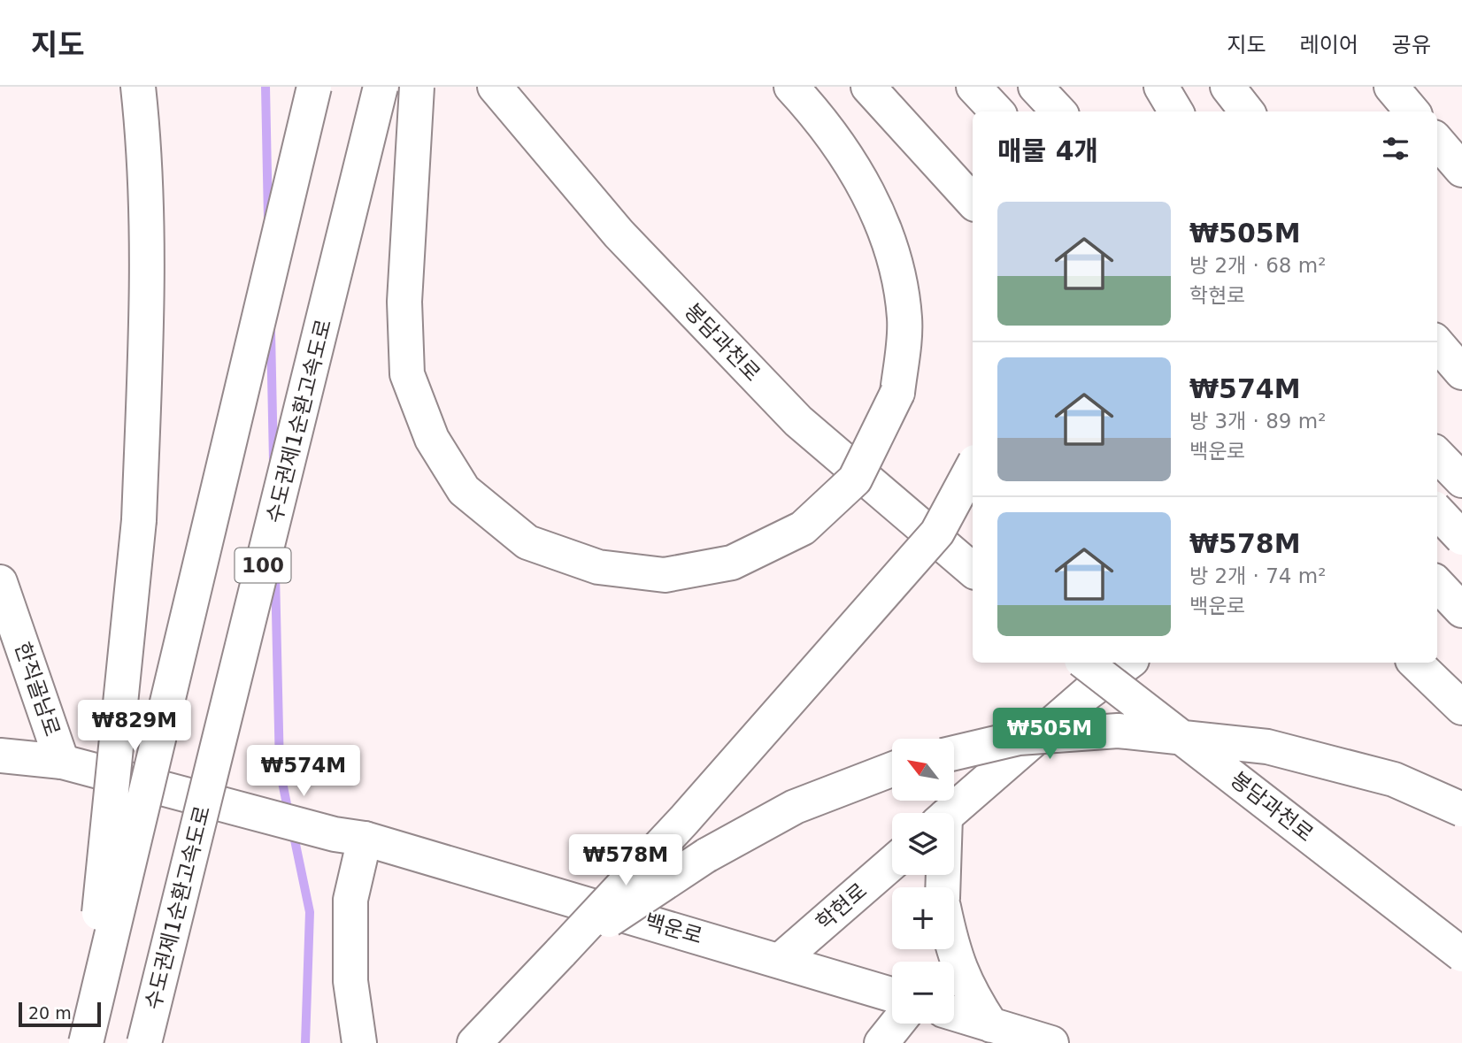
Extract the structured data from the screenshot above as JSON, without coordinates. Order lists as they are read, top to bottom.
{
  "streets": {
    "main road": [
      "봉담과천로",
      "수도권제1순환고속도로",
      "100",
      "한직골남로",
      "학현로",
      "백운로"
    ]
  },
  "crossings": [
    ["한직골남로", "백운로"],
    ["학현로", "백운로"]
  ],
  "scale_bar": "20 m",
  "north": "top left",
  "page": {
    "header": "지도",
    "nav": ["지도", "레이어", "공유"],
    "heading": "매물 4개",
    "list": [
      {
        "name": "₩505M",
        "note": "방 2개 · 68 m² · 학현로"
      },
      {
        "name": "₩574M",
        "note": "방 3개 · 89 m² · 백운로"
      },
      {
        "name": "₩578M",
        "note": "방 2개 · 74 m² · 백운로"
      }
    ],
    "price": [
      "₩829M",
      "₩505M",
      "₩574M",
      "₩578M"
    ],
    "map_buttons": ["+", "−"],
    "scale": "20 m"
  }
}
